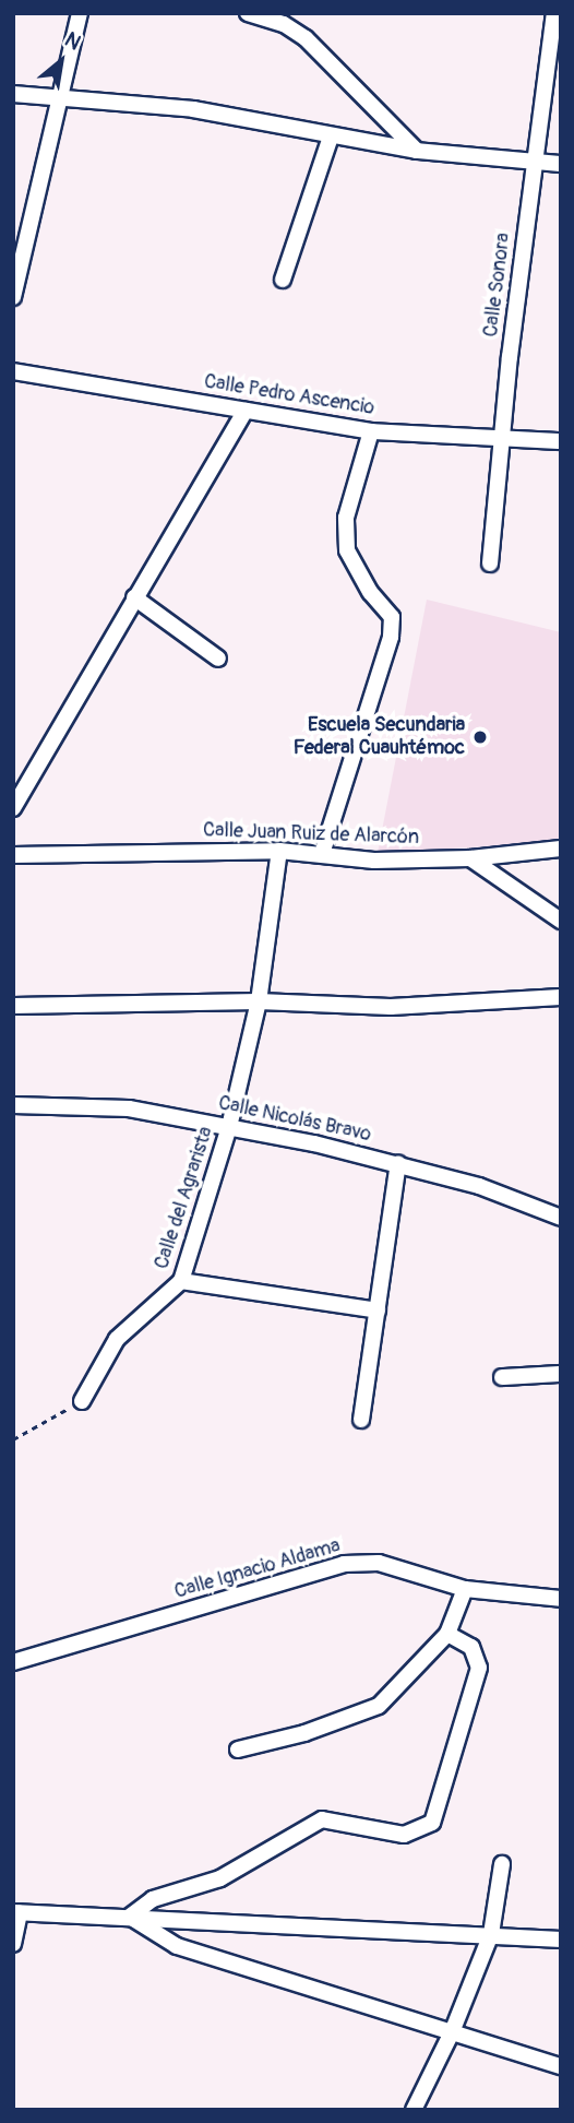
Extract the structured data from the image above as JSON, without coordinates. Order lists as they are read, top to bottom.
{
  "streets": {
    "street": [
      "Calle Sonora",
      "Calle Pedro Ascencio",
      "Calle Juan Ruiz de Alarcón",
      "Calle Nicolás Bravo",
      "Calle del Agrarista",
      "Calle Ignacio Aldama"
    ]
  },
  "crossings": [
    ["Calle Sonora", "Calle Pedro Ascencio"],
    ["Calle Juan Ruiz de Alarcón", "Calle del Agrarista"],
    ["Calle Nicolás Bravo", "Calle del Agrarista"]
  ],
  "places": ["Escuela Secundaria Federal Cuauhtémoc"],
  "north": "top right"
}
